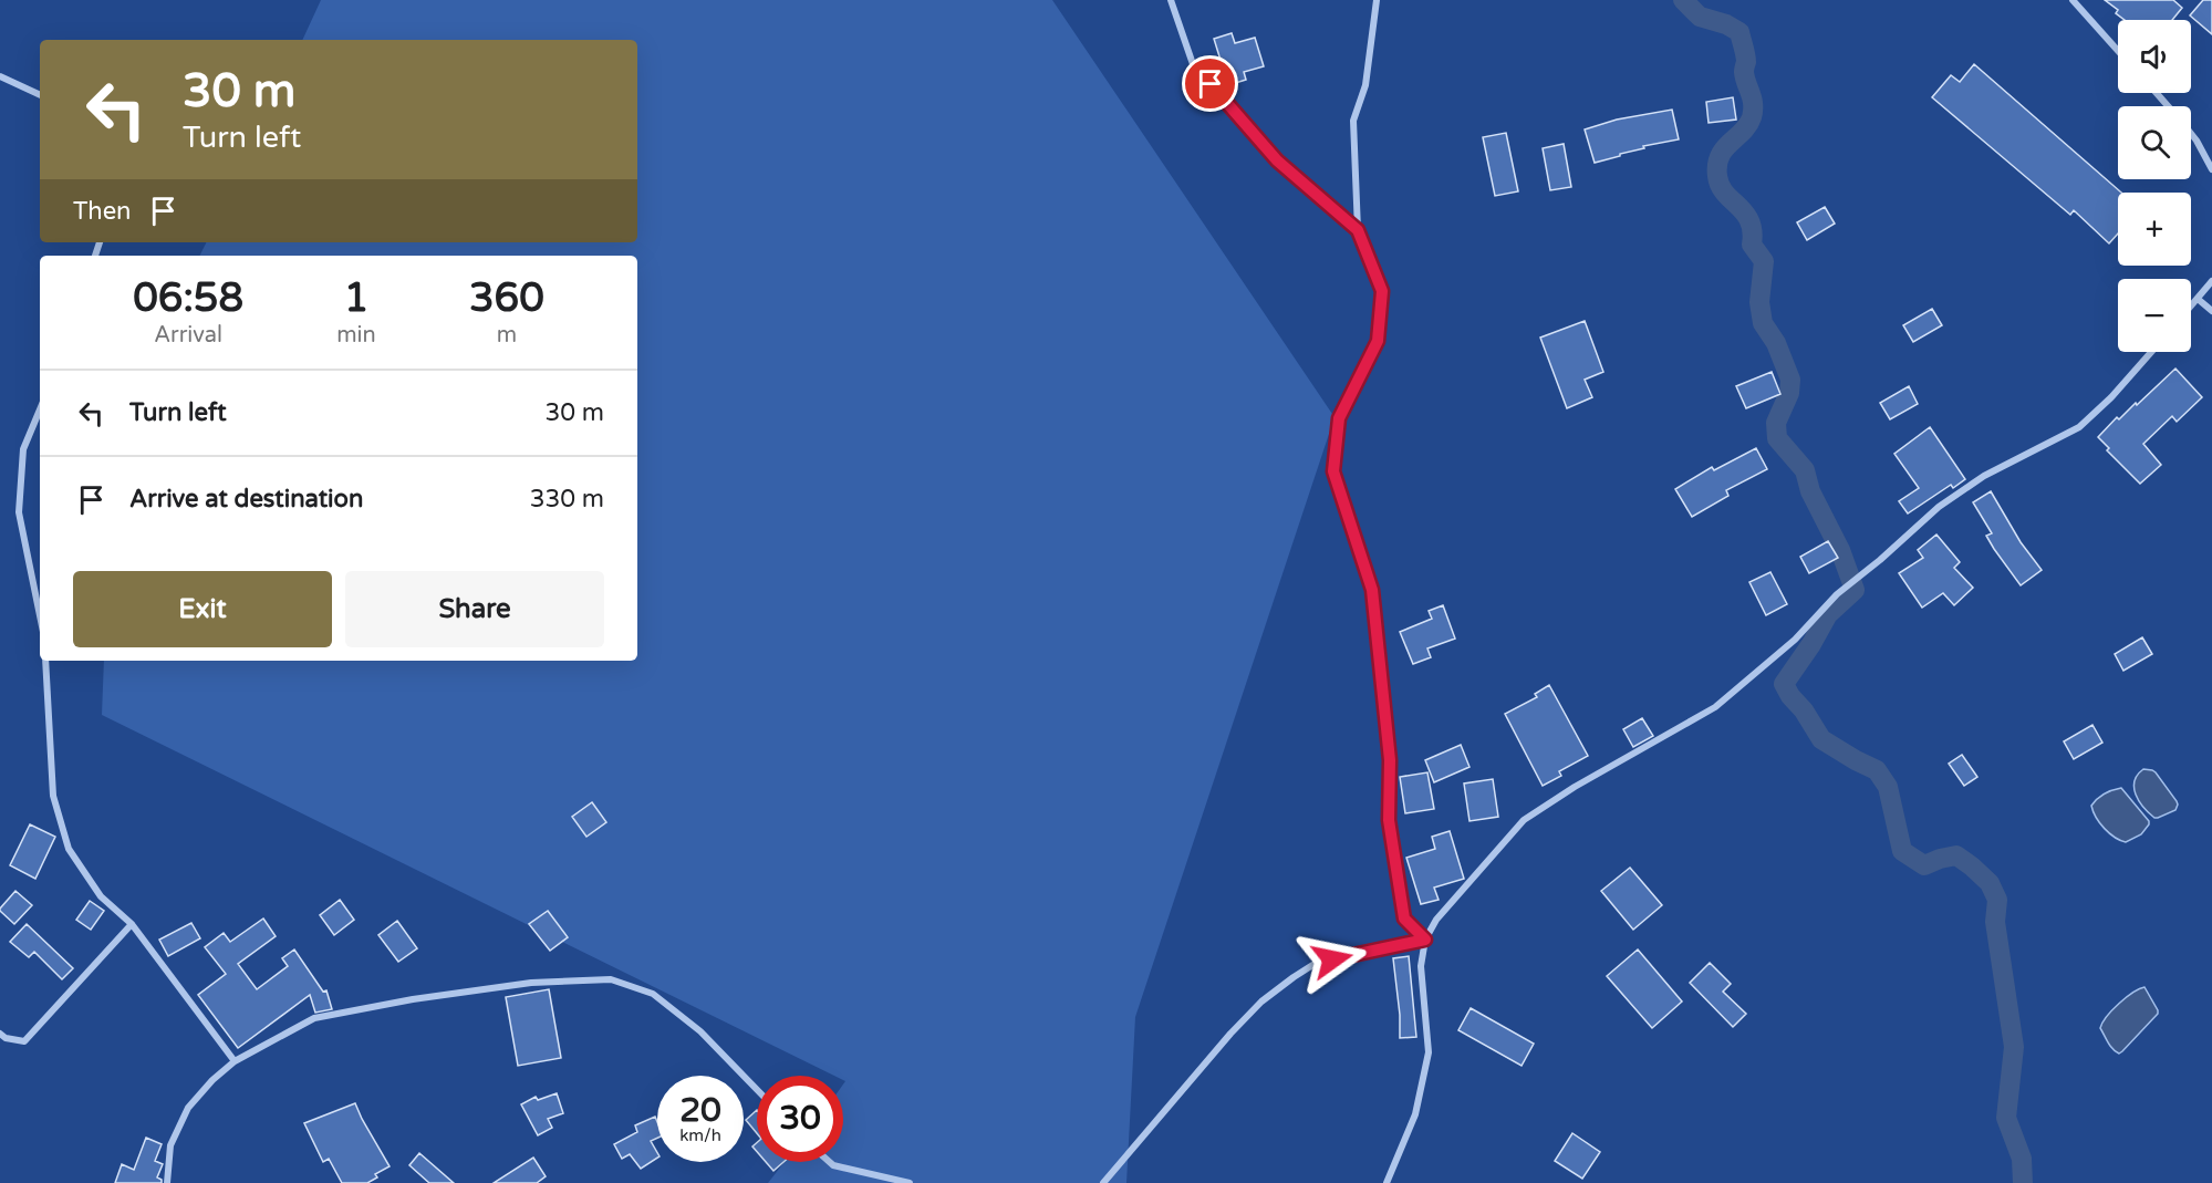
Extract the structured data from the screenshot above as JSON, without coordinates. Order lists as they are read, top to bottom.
{
  "page": {
    "map_buttons": ["+", "−"],
    "turn": ["30 m", "Turn left"],
    "then": "Then",
    "eta": [
      "06:58",
      "Arrival",
      "1",
      "min",
      "360",
      "m"
    ],
    "list": [
      {
        "name": "Turn left",
        "value": "30 m"
      },
      {
        "name": "Arrive at destination",
        "value": "330 m"
      }
    ],
    "buttons": ["Exit", "Share"],
    "speed": "20 km/h",
    "limit": "30"
  }
}
